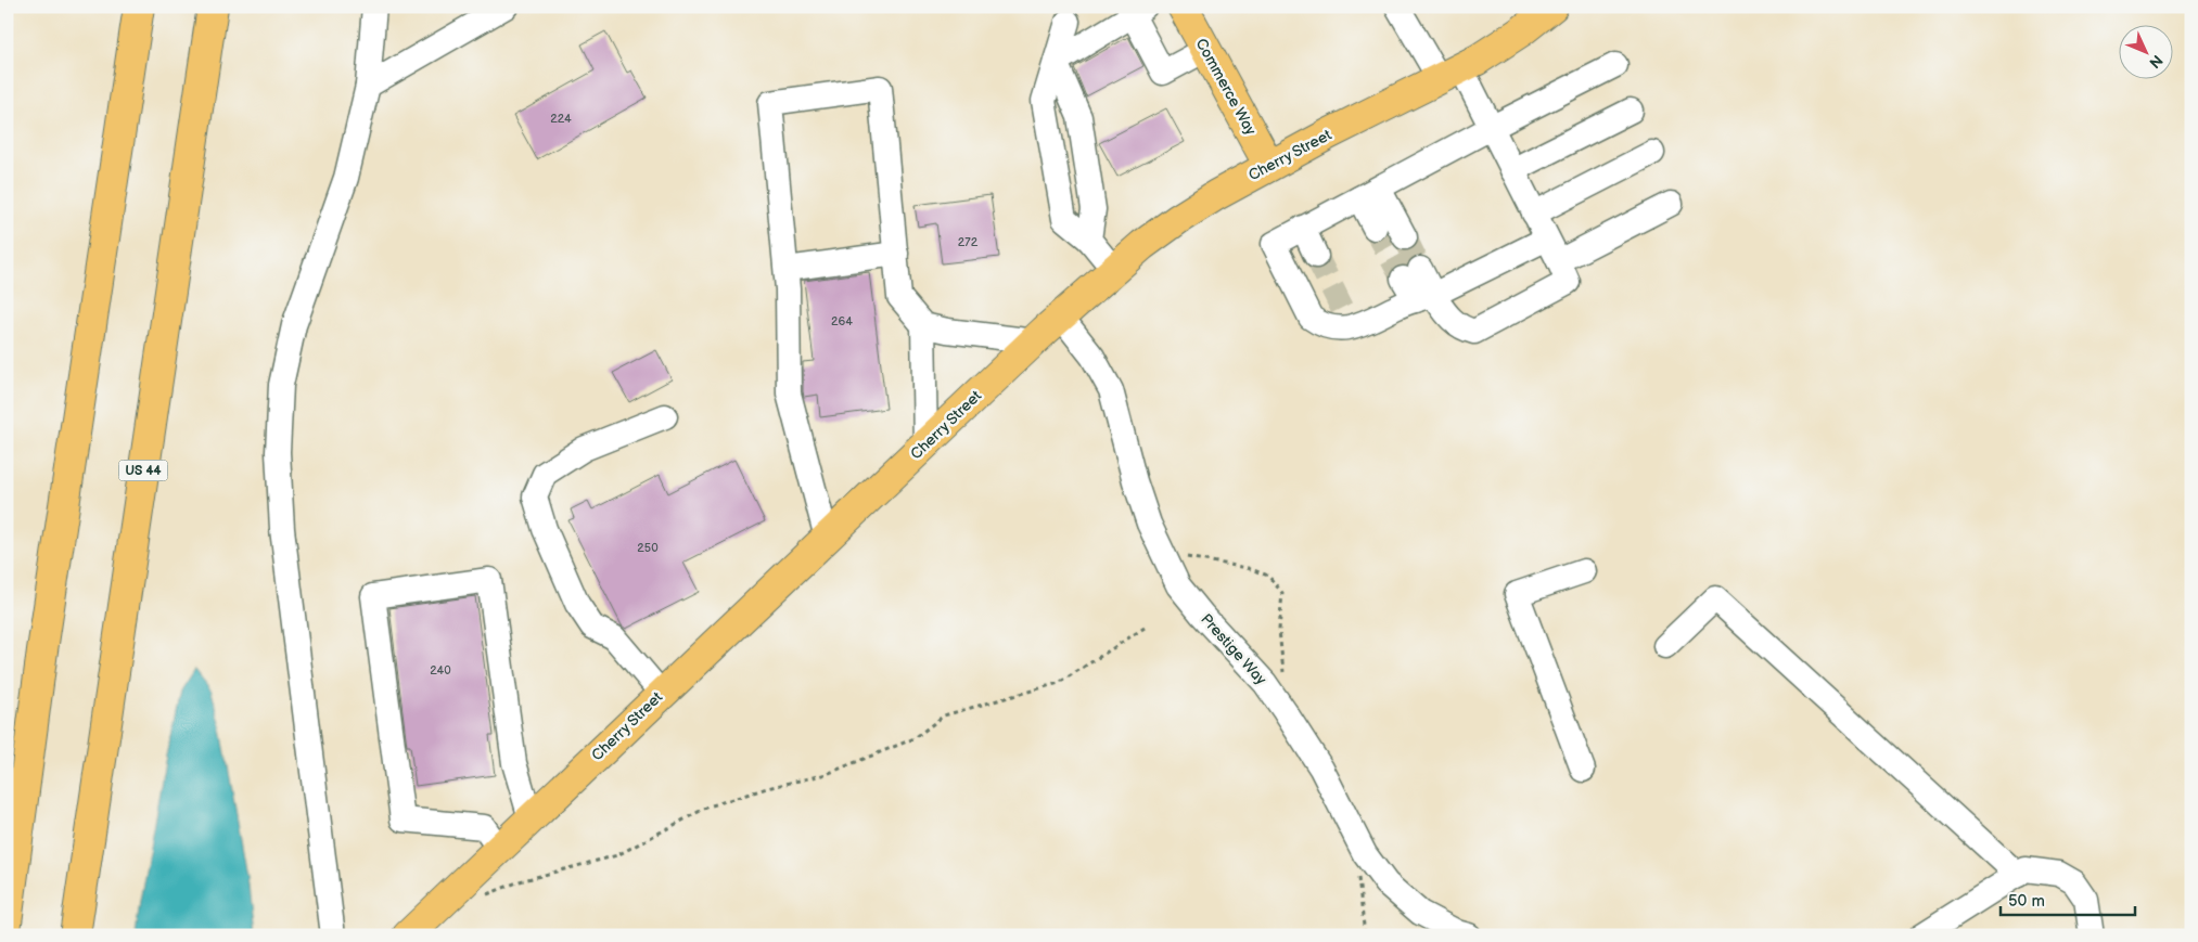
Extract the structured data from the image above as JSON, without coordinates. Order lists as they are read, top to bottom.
{
  "streets": {
    "main road": ["Commerce Way", "Cherry Street", "US 44"],
    "street": ["Prestige Way"]
  },
  "crossings": [
    ["Commerce Way", "Cherry Street"],
    ["Cherry Street", "Prestige Way"]
  ],
  "house_numbers": [
    "224",
    "272",
    "264",
    "250",
    "240"
  ],
  "scale_bar": "50 m",
  "north": "bottom right"
}
